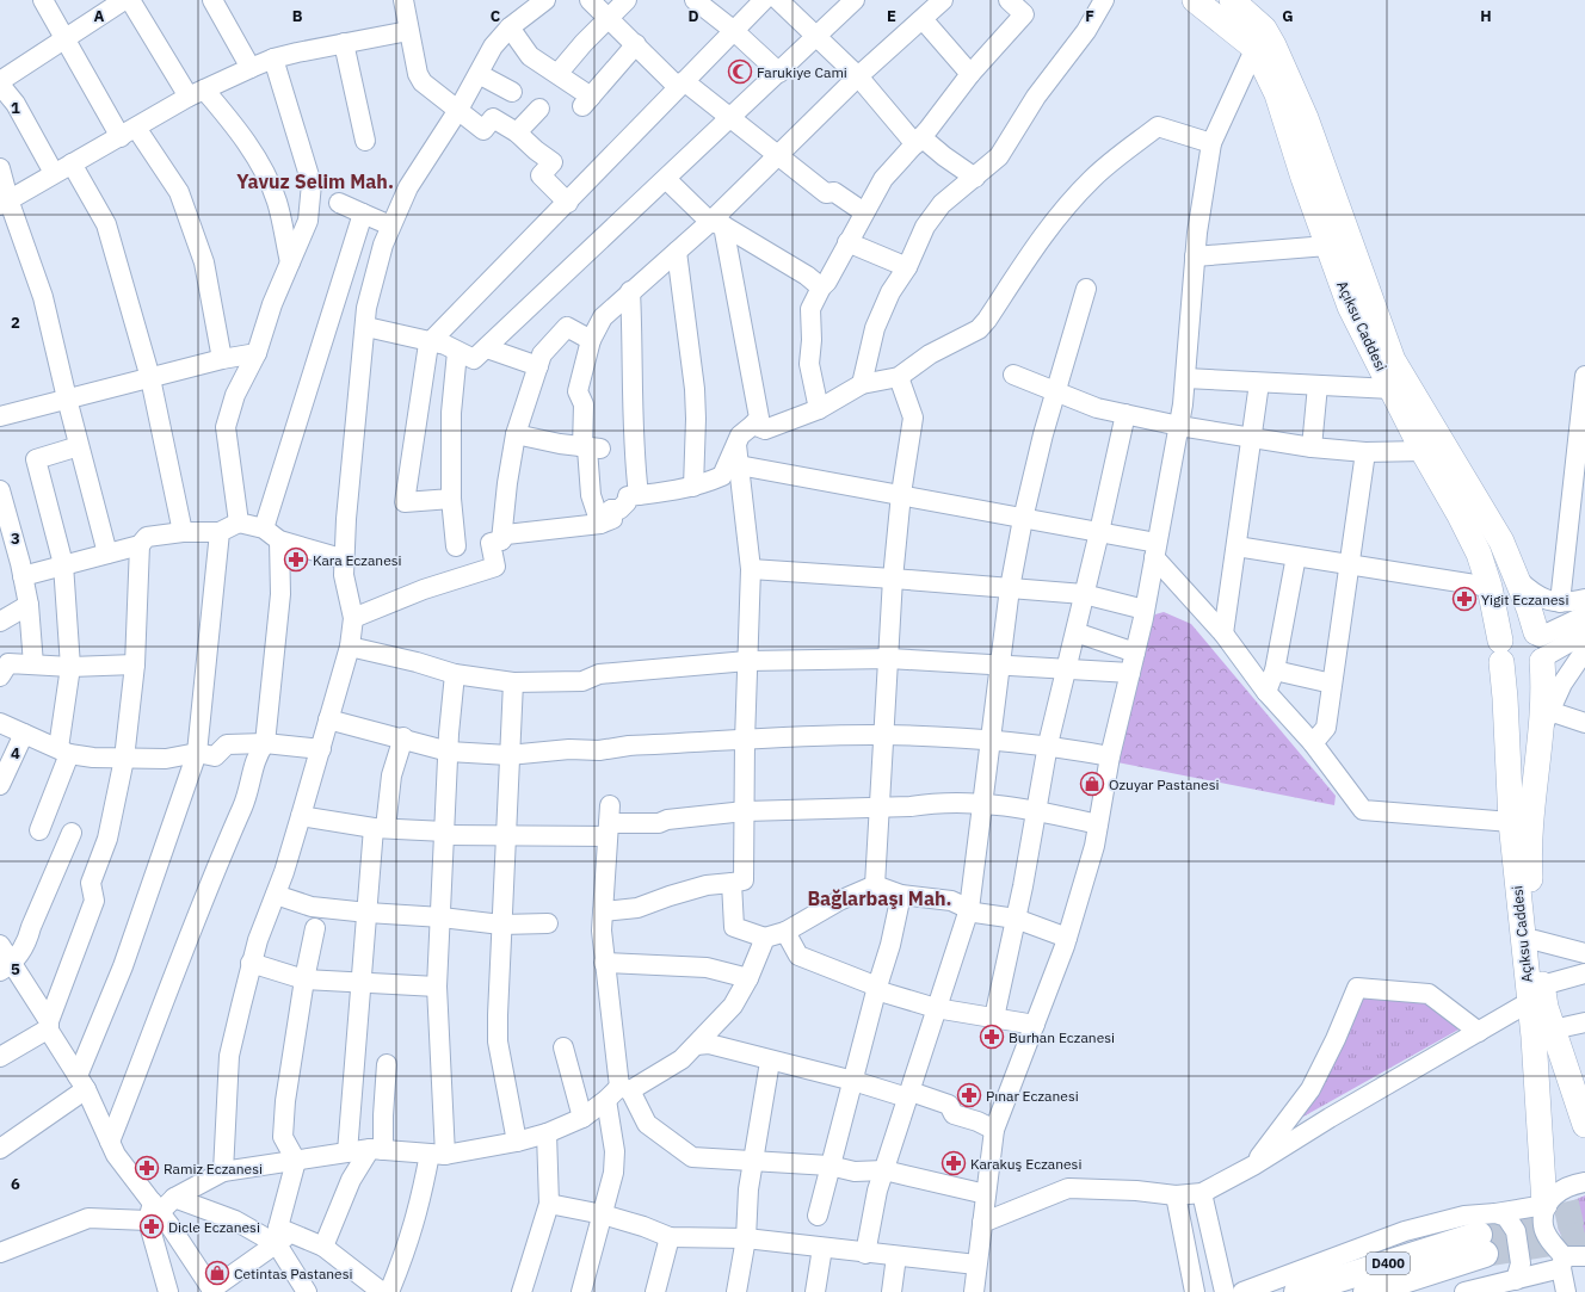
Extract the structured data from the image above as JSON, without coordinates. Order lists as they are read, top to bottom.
{
  "streets": {
    "highway": ["D400"],
    "main road": ["Açıksu Caddesi"]
  },
  "districts": ["Yavuz Selim Mah.", "Bağlarbaşı Mah."],
  "places": {
    "mosque": ["Farukiye Cami"],
    "pharmacy": [
      "Kara Eczanesi",
      "Yigit Eczanesi",
      "Burhan Eczanesi",
      "Pınar Eczanesi",
      "Karakuş Eczanesi",
      "Ramiz Eczanesi",
      "Dicle Eczanesi"
    ],
    "shop": ["Ozuyar Pastanesi", "Cetintas Pastanesi"]
  },
  "grid": {
    "columns": [
      "A",
      "B",
      "C",
      "D",
      "E",
      "F",
      "G",
      "H"
    ],
    "rows": [
      "1",
      "2",
      "3",
      "4",
      "5",
      "6"
    ]
  }
}
